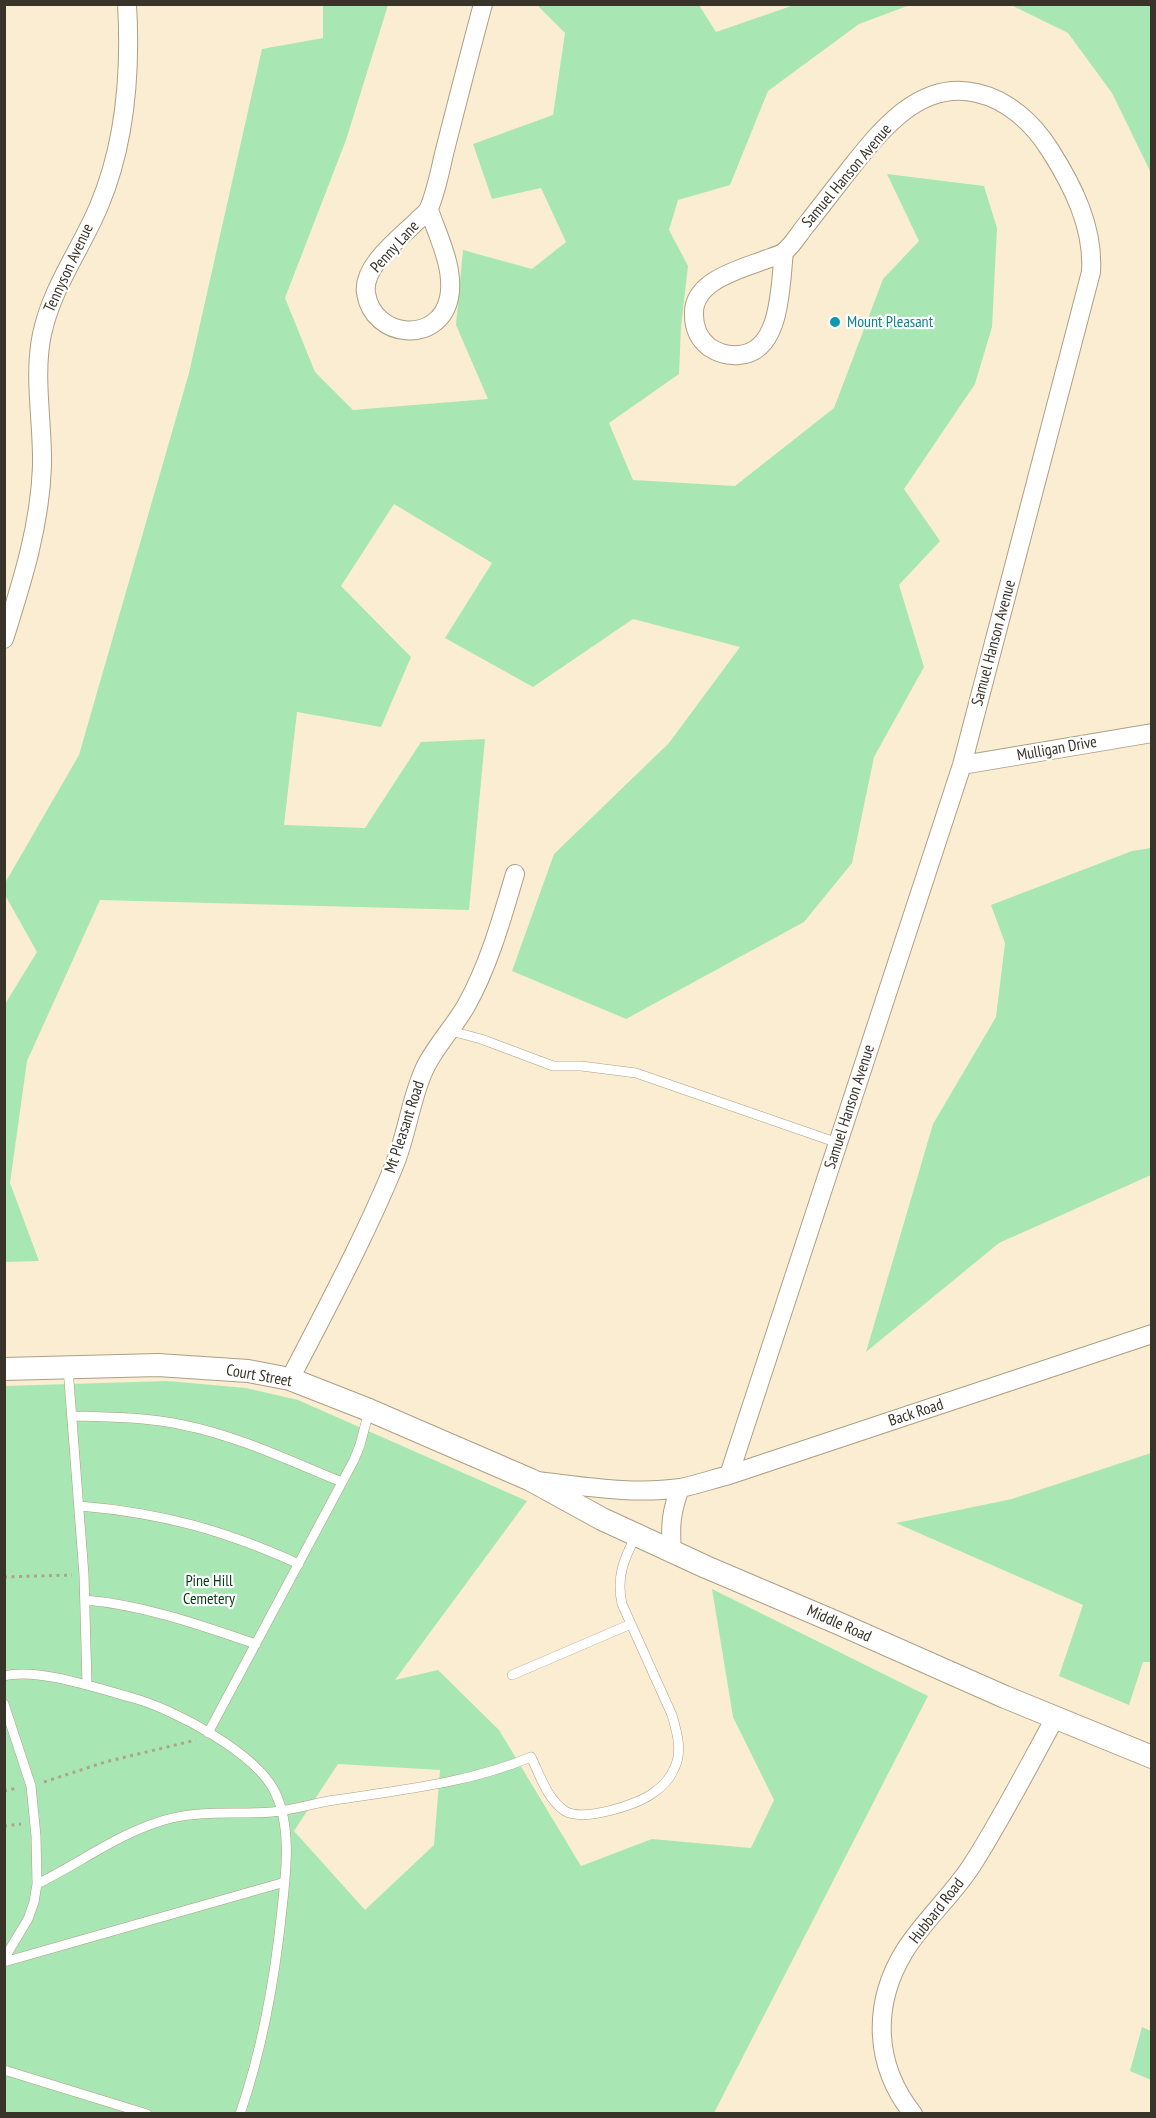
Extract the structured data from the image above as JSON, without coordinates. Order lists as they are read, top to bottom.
{
  "streets": {
    "street": [
      "Samuel Hanson Avenue",
      "Penny Lane",
      "Tennyson Avenue",
      "Mulligan Drive",
      "Mt Pleasant Road",
      "Court Street",
      "Back Road",
      "Middle Road",
      "Hubbard Road"
    ]
  },
  "crossings": [
    ["Samuel Hanson Avenue", "Mulligan Drive"],
    ["Samuel Hanson Avenue", "Back Road"],
    ["Mt Pleasant Road", "Court Street"],
    ["Court Street", "Back Road"],
    ["Court Street", "Middle Road"],
    ["Back Road", "Middle Road"],
    ["Middle Road", "Hubbard Road"]
  ],
  "parks": ["Pine Hill Cemetery"],
  "places": ["Mount Pleasant"]
}
